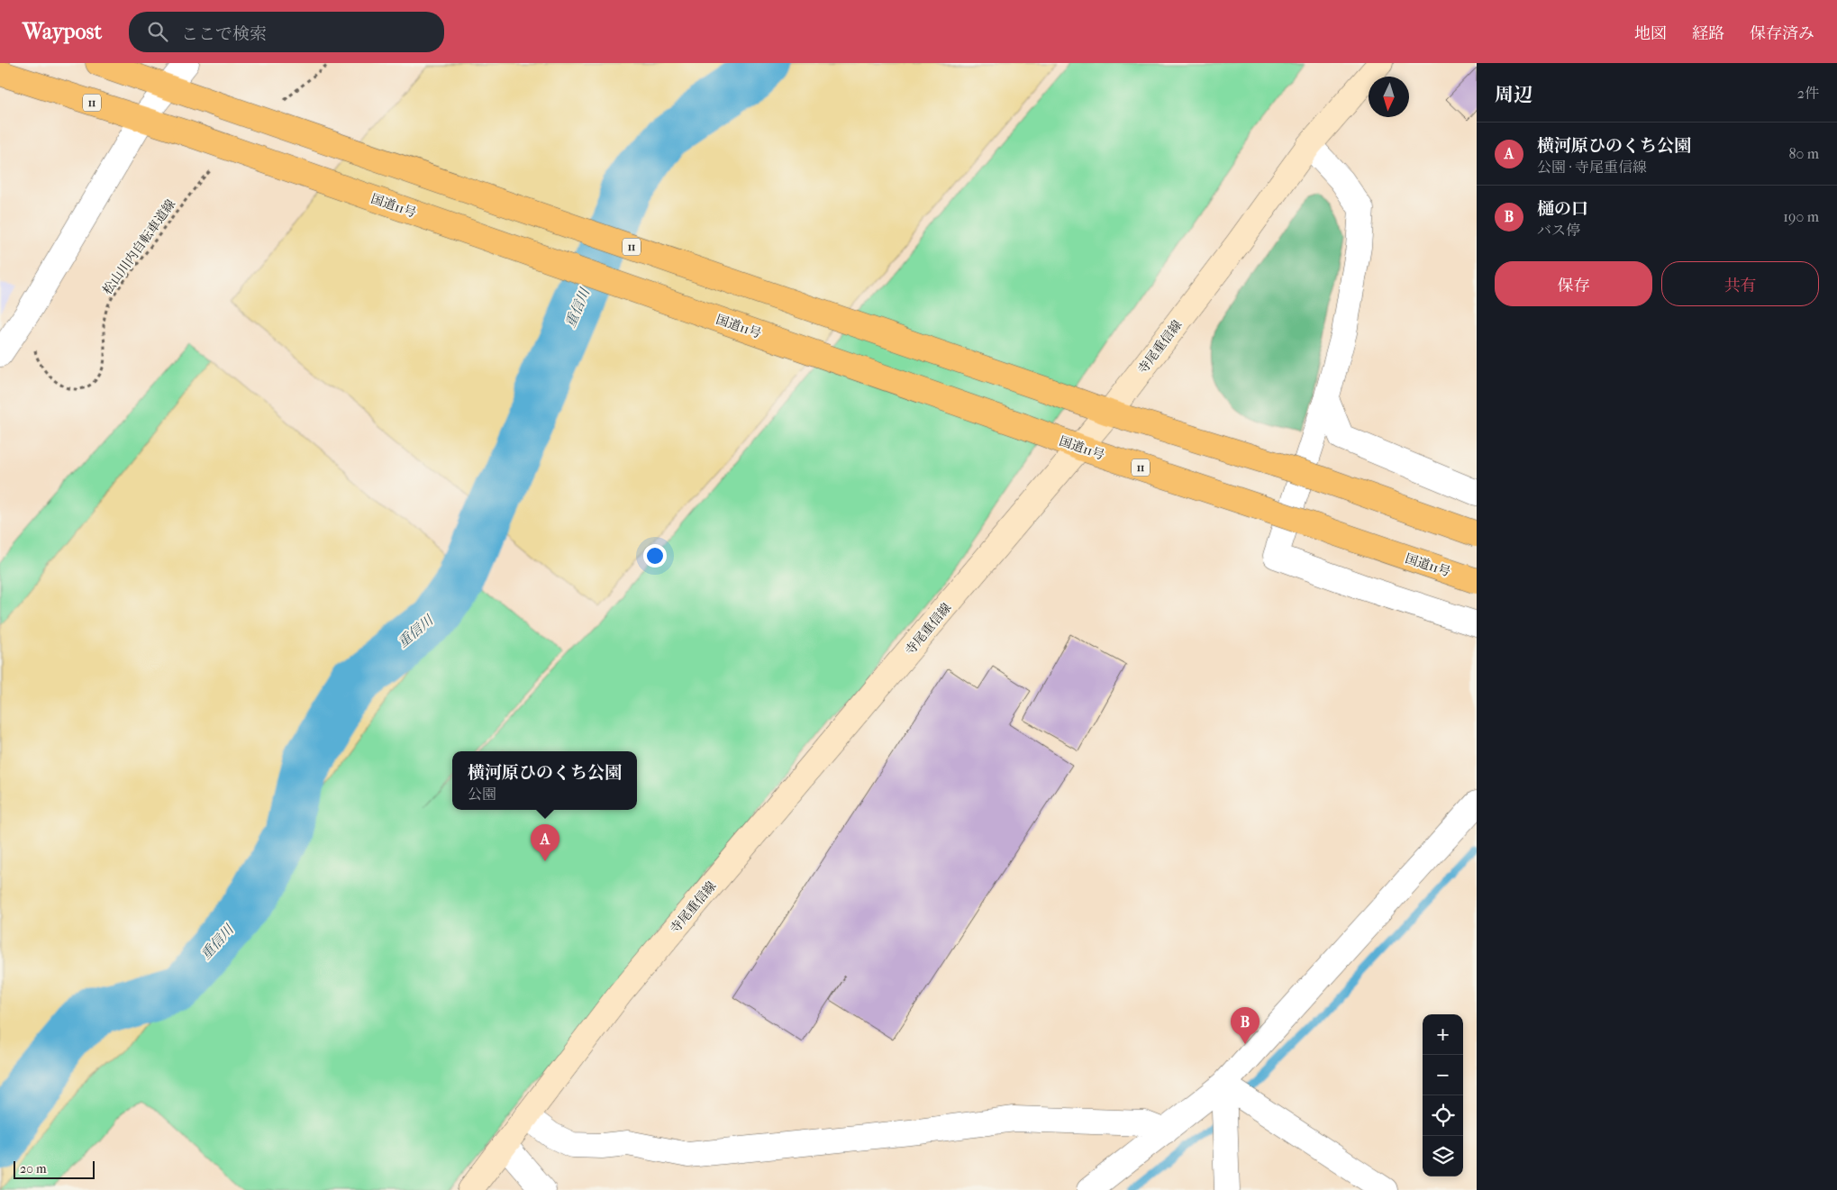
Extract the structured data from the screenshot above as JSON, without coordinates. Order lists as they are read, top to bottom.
{
  "streets": {
    "highway": ["11", "国道11号"],
    "main road": ["寺尾重信線"],
    "path": ["松山川内自転車道線"]
  },
  "crossings": [
    ["11", "寺尾重信線"],
    ["国道11号", "寺尾重信線"]
  ],
  "water": ["重信川"],
  "scale_bar": "20 m",
  "north": "bottom",
  "page": {
    "header": "Waypost",
    "search": "ここで検索",
    "nav": ["地図", "経路", "保存済み"],
    "heading": ["周辺", "2件"],
    "list": [
      {
        "mark": "A",
        "name": "横河原ひのくち公園",
        "note": "公園 · 寺尾重信線",
        "value": "80 m"
      },
      {
        "mark": "B",
        "name": "樋の口",
        "note": "バス停",
        "value": "190 m"
      }
    ],
    "buttons": ["保存", "共有"],
    "popup": ["横河原ひのくち公園", "公園"],
    "pins": ["A", "B"],
    "map_buttons": ["+", "−"],
    "scale": "20 m"
  }
}
